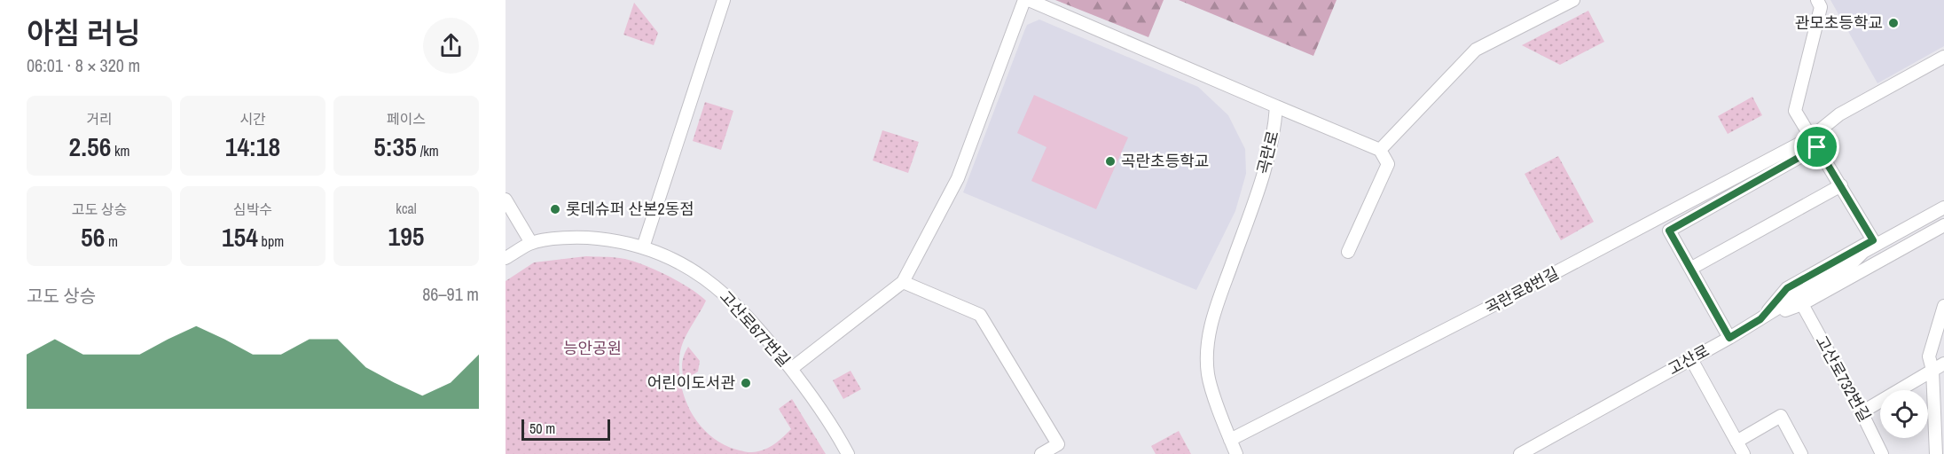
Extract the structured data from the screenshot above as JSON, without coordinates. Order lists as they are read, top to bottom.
{
  "streets": {
    "street": [
      "곡란로",
      "곡란로8번길",
      "고산로677번길",
      "고산로",
      "고산로732번길"
    ]
  },
  "crossings": [
    ["곡란로", "곡란로8번길"]
  ],
  "parks": ["능안공원"],
  "places": [
    "관모초등학교",
    "곡란초등학교",
    "롯데슈퍼 산본2동점",
    "어린이도서관"
  ],
  "scale_bar": "50 m",
  "page": {
    "heading": ["아침 러닝", "06:01 · 8 × 320 m"],
    "stats": [
      ["거리", "2.56 km"],
      ["시간", "14:18"],
      ["페이스", "5:35 /km"],
      ["고도 상승", "56 m"],
      ["심박수", "154 bpm"],
      ["kcal", "195"]
    ],
    "chart": ["고도 상승", "86–91 m"],
    "scale": "50 m"
  }
}
